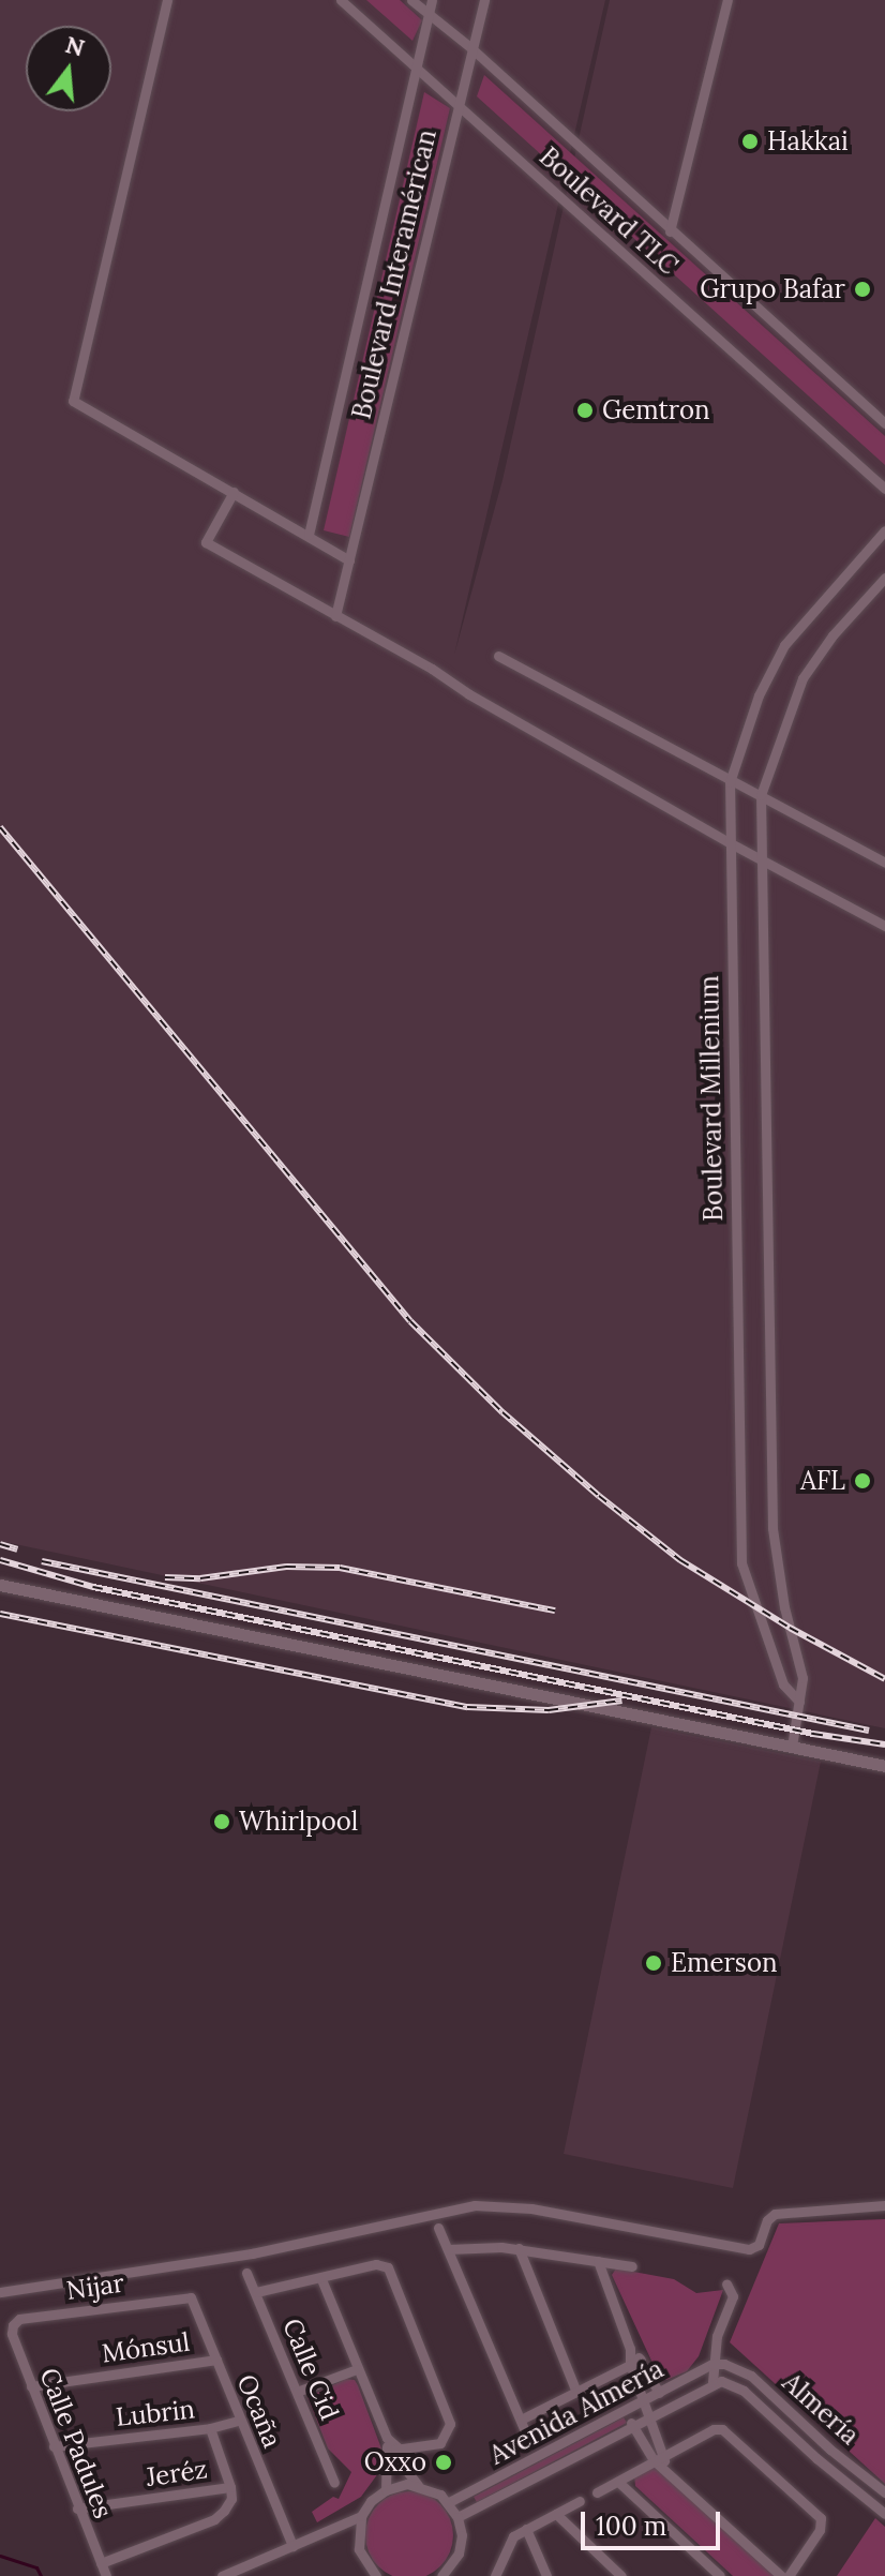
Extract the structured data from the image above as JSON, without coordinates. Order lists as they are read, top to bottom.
{
  "streets": {
    "street": [
      "Boulevard TLC",
      "Boulevard Interamérican",
      "Boulevard Millenium",
      "Nijar",
      "Mónsul",
      "Calle Cid",
      "Almería",
      "Ocaña",
      "Avenida Almería",
      "Lubrin",
      "Calle Padules",
      "Jeréz"
    ]
  },
  "crossings": [
    ["Boulevard TLC", "Boulevard Interamérican"],
    ["Nijar", "Ocaña"],
    ["Nijar", "Calle Padules"],
    ["Mónsul", "Ocaña"],
    ["Mónsul", "Calle Padules"],
    ["Almería", "Avenida Almería"],
    ["Ocaña", "Lubrin"],
    ["Lubrin", "Calle Padules"],
    ["Calle Padules", "Jeréz"]
  ],
  "places": [
    "Hakkai",
    "Grupo Bafar",
    "Gemtron",
    "AFL",
    "Whirlpool",
    "Emerson",
    "Oxxo"
  ],
  "scale_bar": "100 m",
  "north": "top"
}
